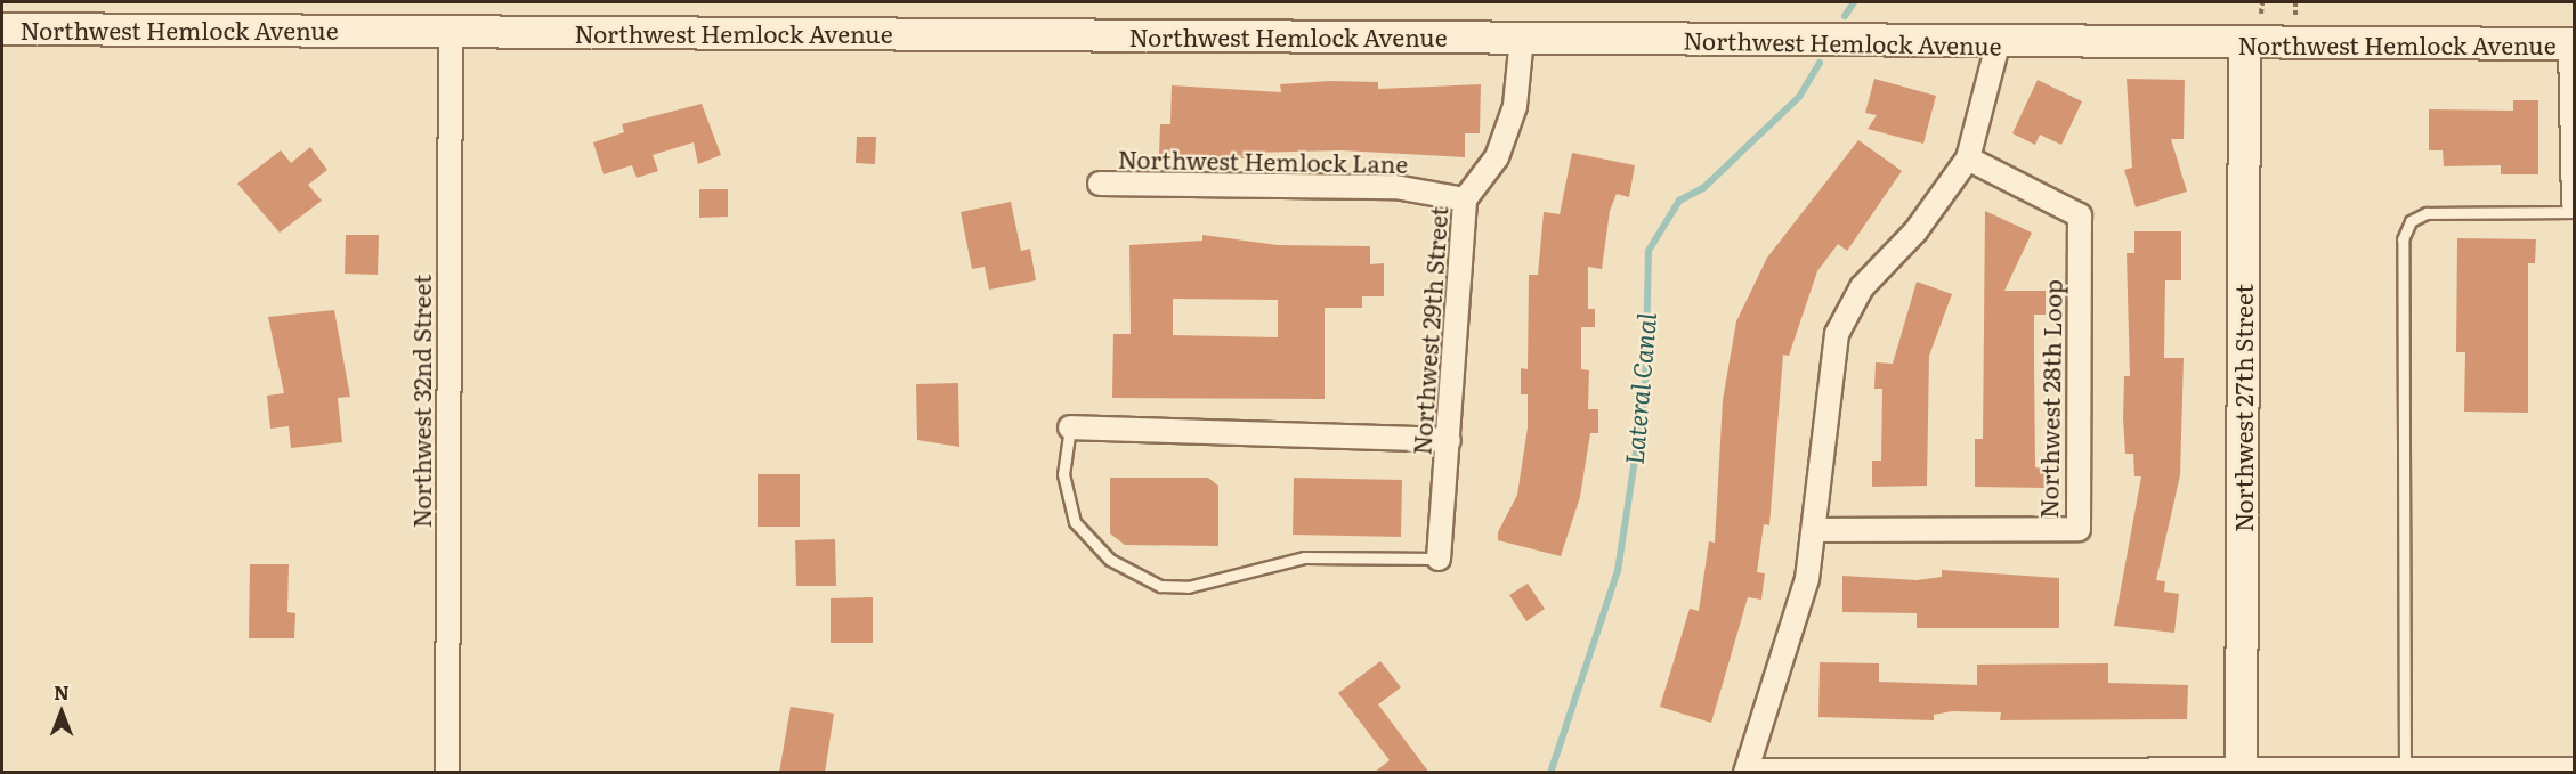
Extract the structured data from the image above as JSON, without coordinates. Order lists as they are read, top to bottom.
{
  "streets": {
    "street": [
      "Northwest Hemlock Avenue",
      "Northwest Hemlock Lane",
      "Northwest 29th Street",
      "Northwest 28th Loop",
      "Northwest 32nd Street",
      "Northwest 27th Street"
    ]
  },
  "crossings": [
    ["Northwest Hemlock Avenue", "Northwest 29th Street"],
    ["Northwest Hemlock Avenue", "Northwest 32nd Street"],
    ["Northwest Hemlock Avenue", "Northwest 27th Street"],
    ["Northwest Hemlock Lane", "Northwest 29th Street"]
  ],
  "water": ["Lateral Canal"],
  "north": "top"
}
